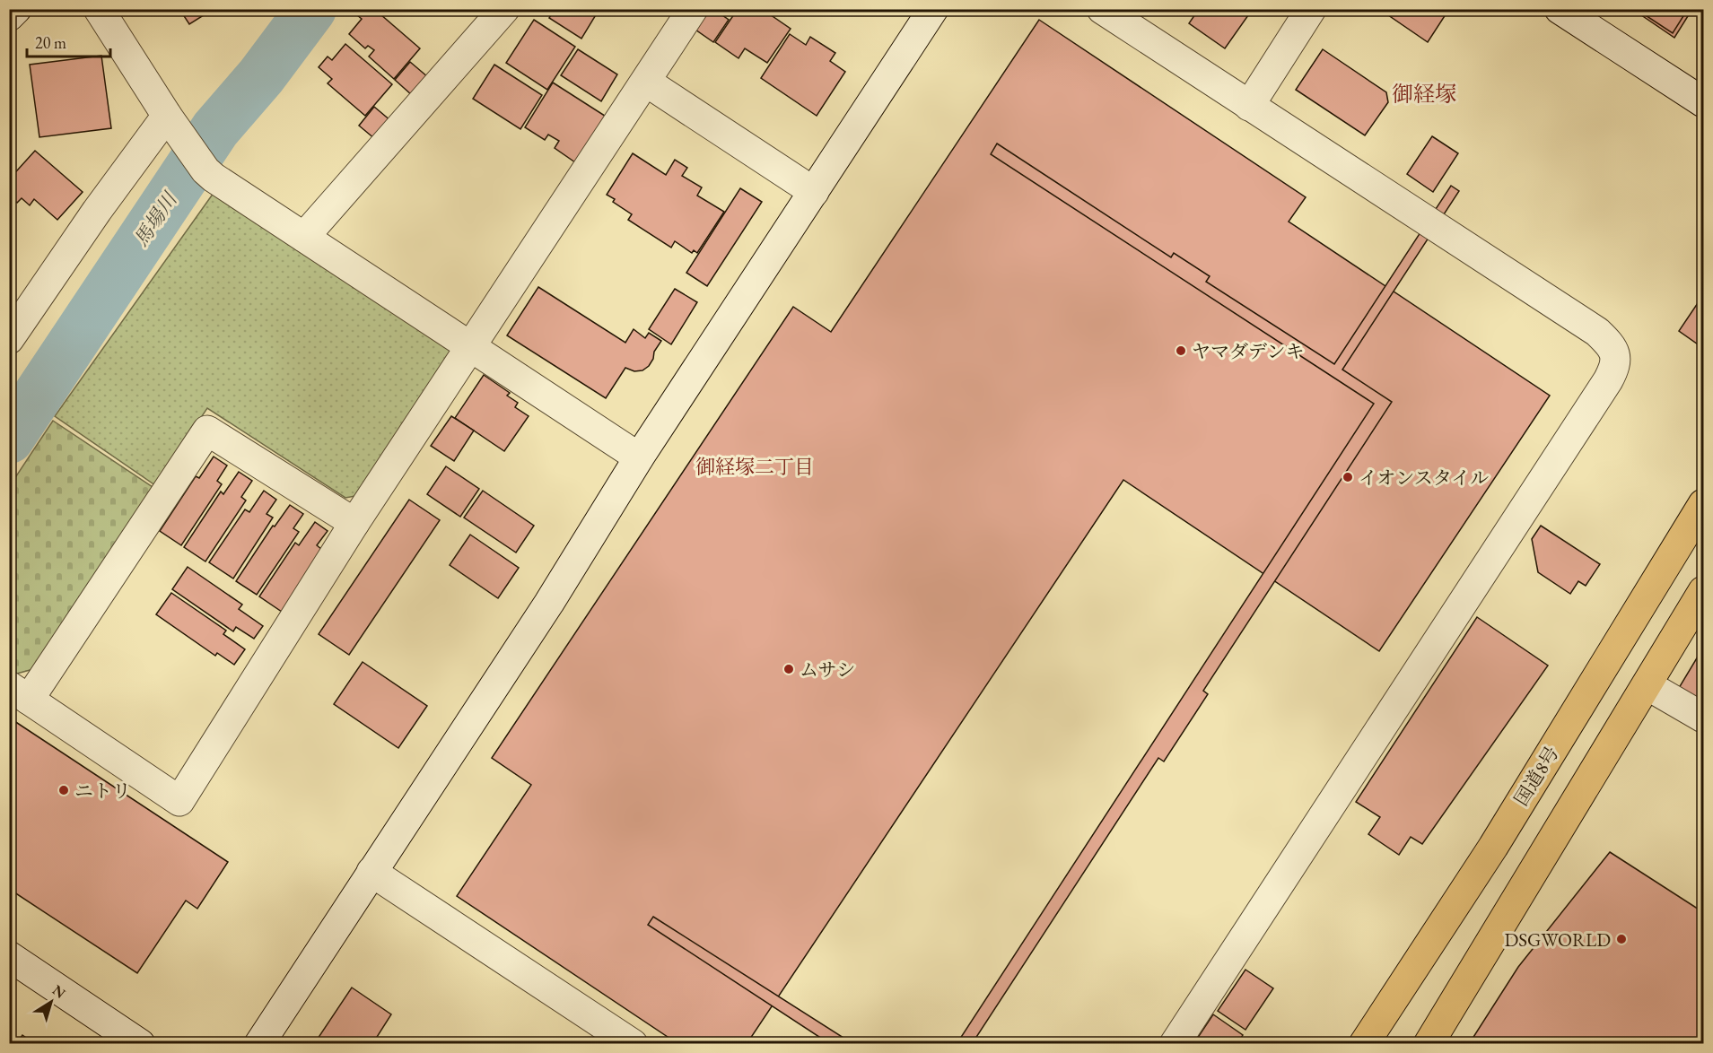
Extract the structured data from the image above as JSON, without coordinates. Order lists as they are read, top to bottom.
{
  "streets": {
    "highway": ["国道8号"]
  },
  "districts": ["御経塚", "御経塚二丁目"],
  "water": ["馬場川"],
  "places": [
    "ヤマダデンキ",
    "イオンスタイル",
    "ムサシ",
    "ニトリ",
    "DSGWORLD"
  ],
  "scale_bar": "20 m",
  "north": "top right"
}
